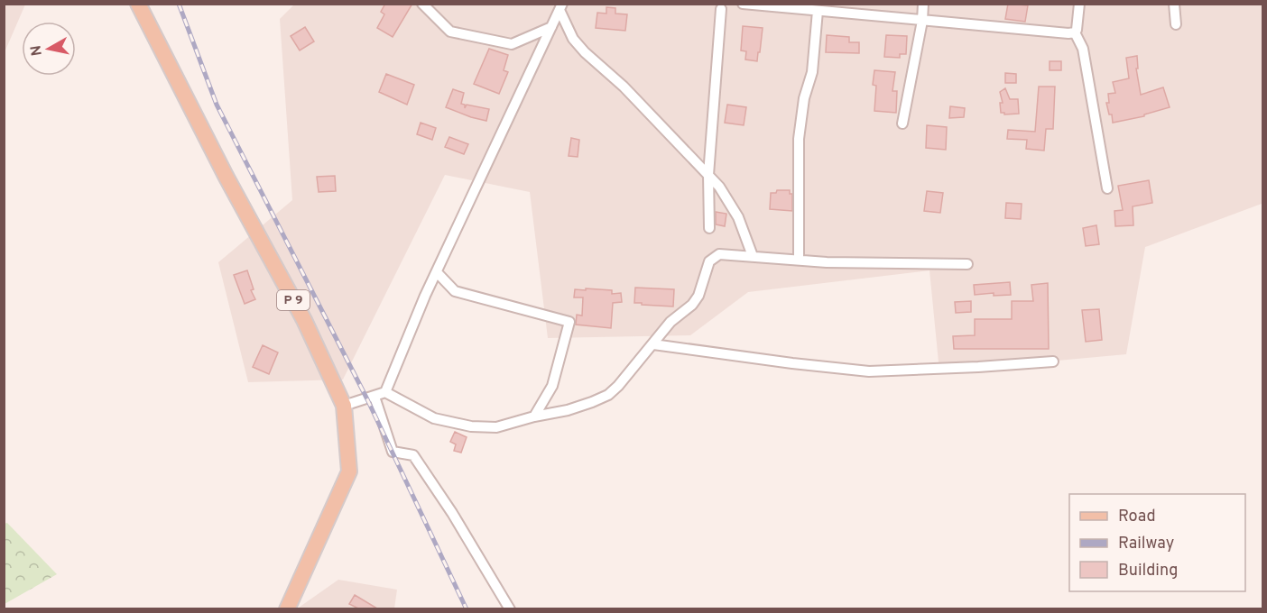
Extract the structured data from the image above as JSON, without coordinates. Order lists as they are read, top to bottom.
{
  "streets": {
    "main road": ["P 9"]
  },
  "legend": ["Road", "Railway", "Building"],
  "north": "left"
}
